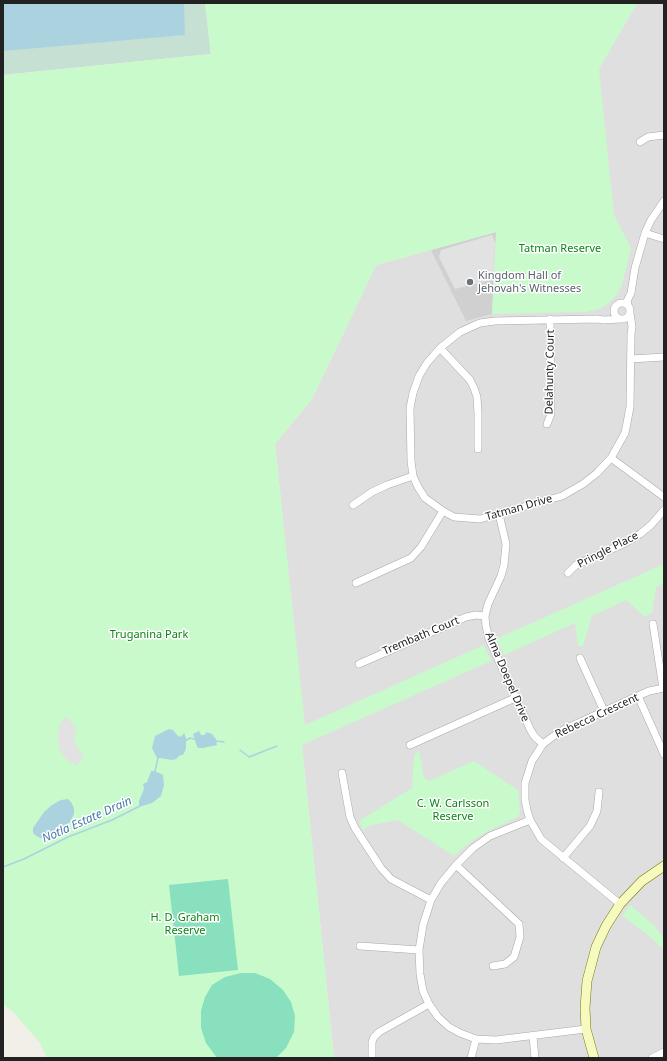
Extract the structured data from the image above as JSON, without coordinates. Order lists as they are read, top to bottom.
{
  "streets": {
    "street": [
      "Delahunty Court",
      "Tatman Drive",
      "Pringle Place",
      "Trembath Court",
      "Alma Doepel Drive",
      "Rebecca Crescent"
    ]
  },
  "crossings": [
    ["Delahunty Court", "Tatman Drive"],
    ["Tatman Drive", "Alma Doepel Drive"],
    ["Trembath Court", "Alma Doepel Drive"],
    ["Alma Doepel Drive", "Rebecca Crescent"]
  ],
  "water": ["Notla Estate Drain"],
  "parks": [
    "Tatman Reserve",
    "Truganina Park",
    "C. W. Carlsson Reserve",
    "H. D. Graham Reserve"
  ],
  "places": ["Kingdom Hall of Jehovah's Witnesses"]
}
